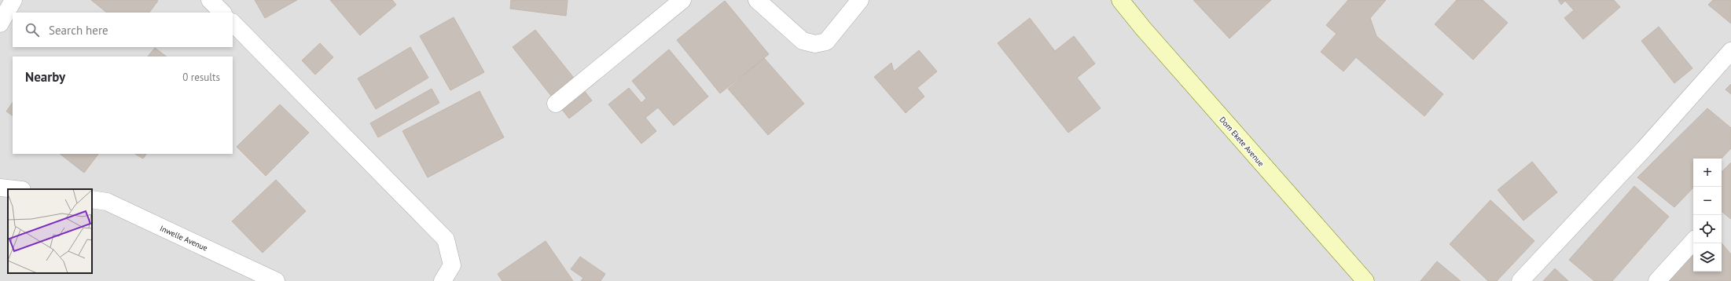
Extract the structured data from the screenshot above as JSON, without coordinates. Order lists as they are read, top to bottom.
{
  "streets": {
    "street": ["Dom Ekete Avenue", "Inwelle Avenue"]
  },
  "page": {
    "search": "Search here",
    "heading": ["Nearby", "0 results"],
    "map_buttons": ["+", "−"]
  }
}
